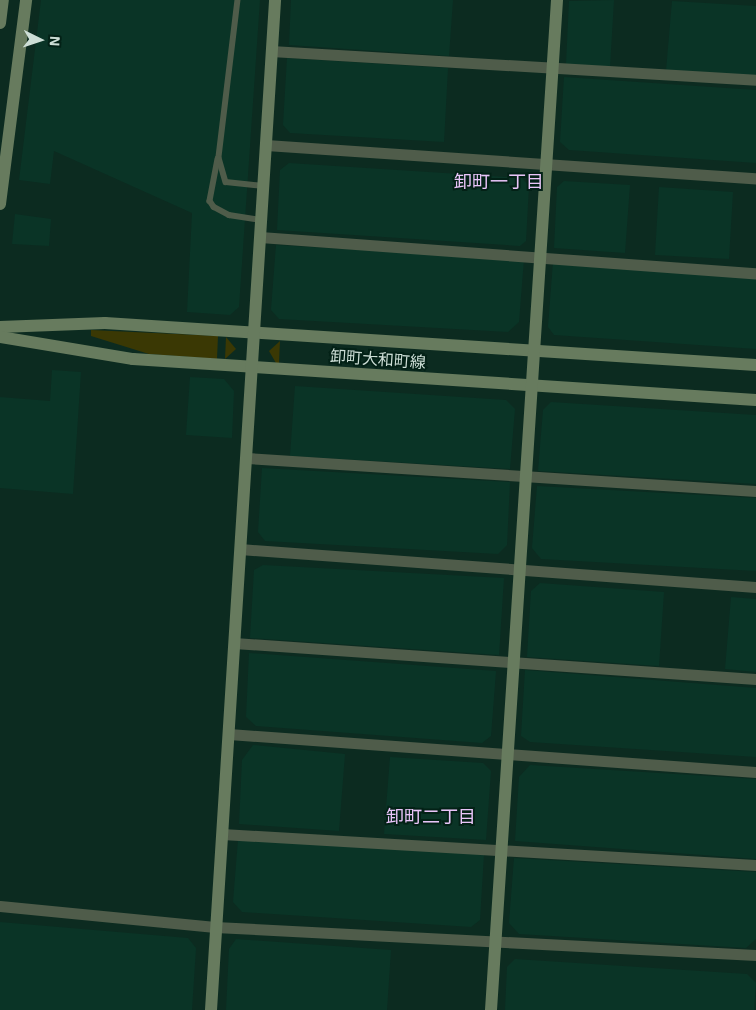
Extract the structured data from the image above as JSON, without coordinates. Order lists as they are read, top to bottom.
{
  "streets": {
    "street": ["卸町大和町線"]
  },
  "districts": ["卸町一丁目", "卸町二丁目"],
  "north": "right"
}
